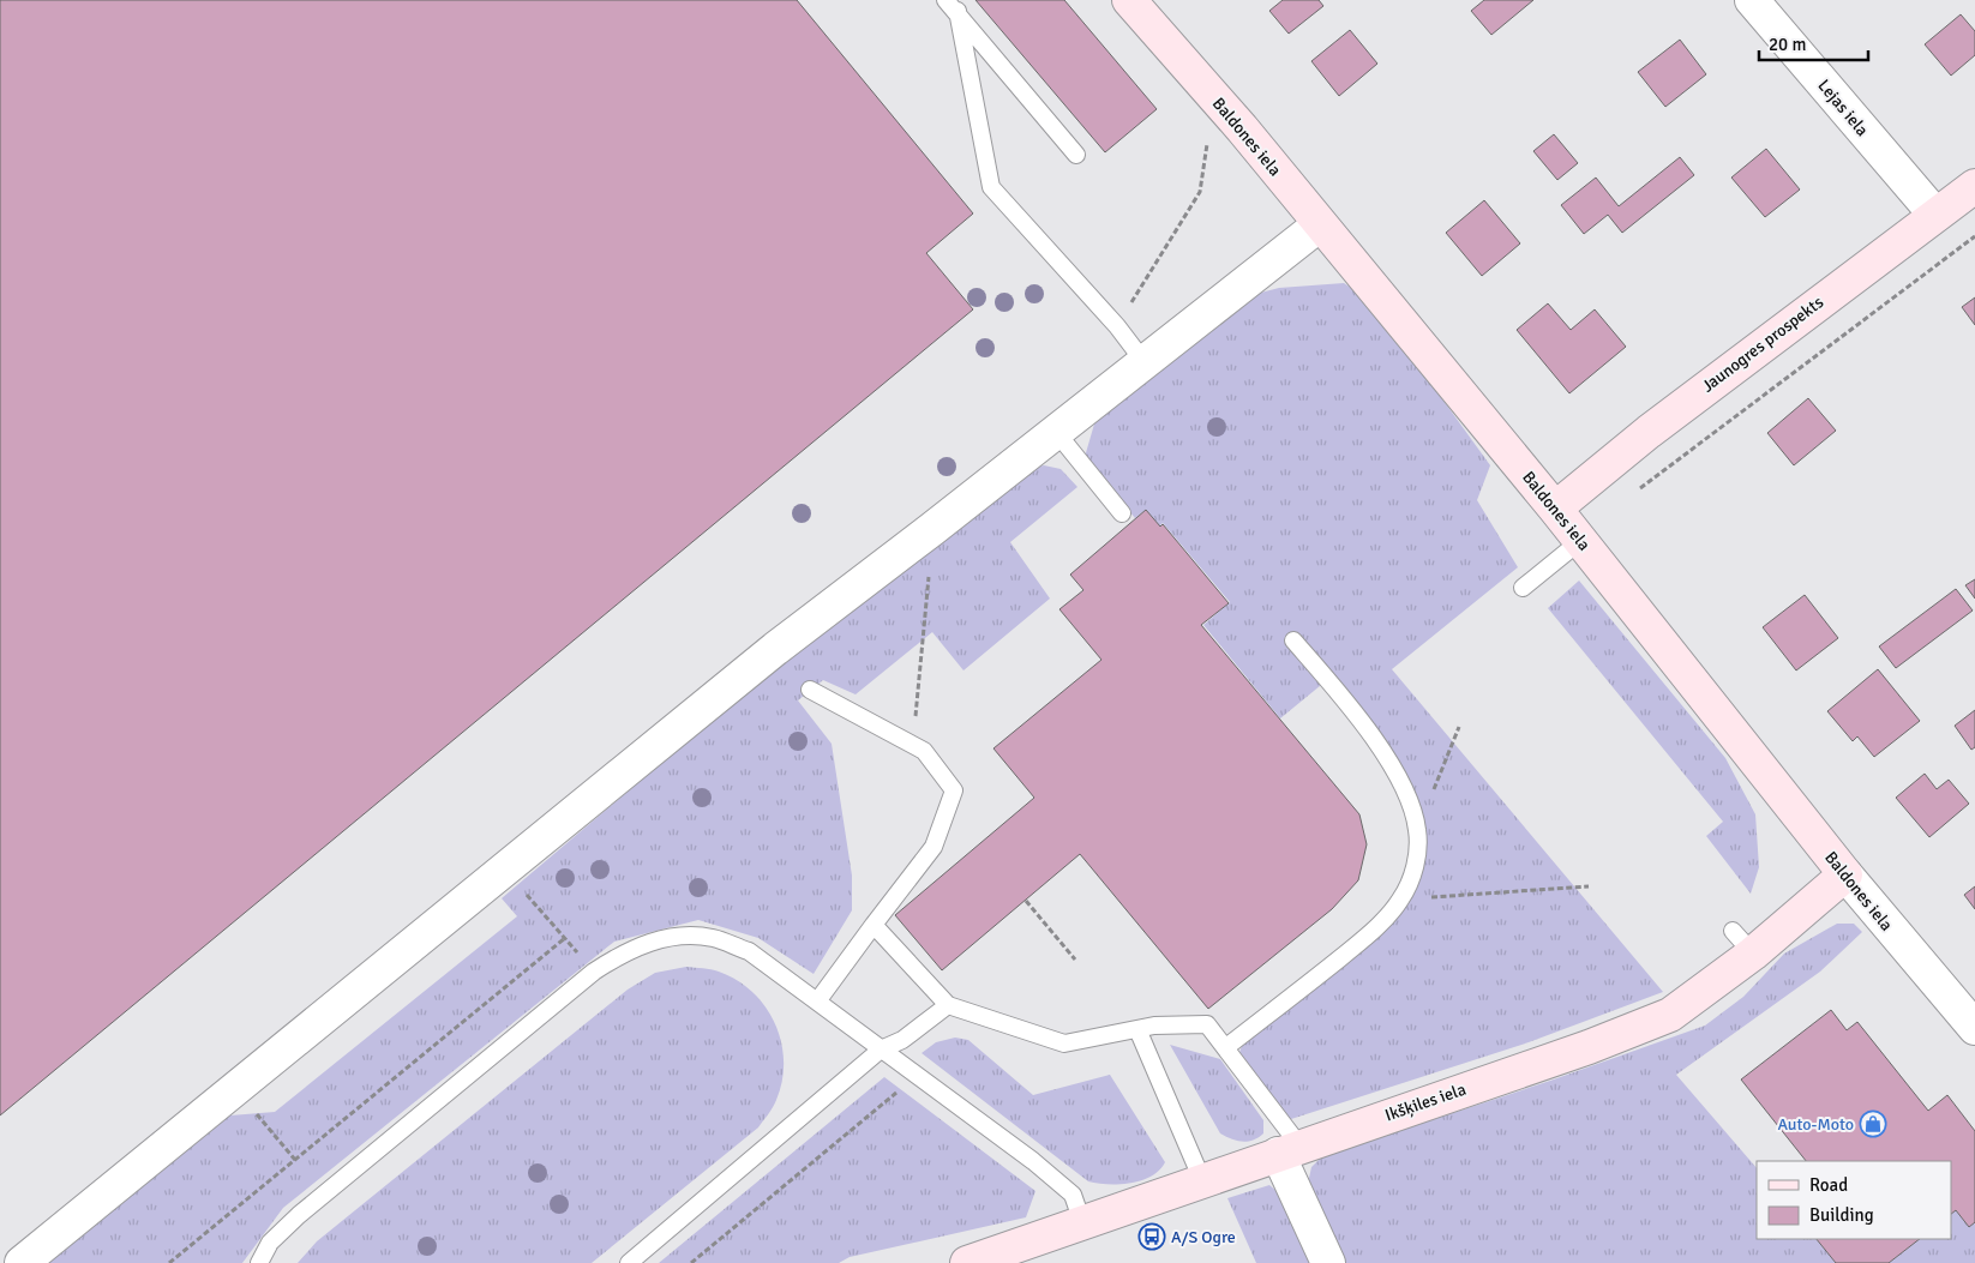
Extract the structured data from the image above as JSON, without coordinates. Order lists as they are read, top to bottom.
{
  "streets": {
    "street": [
      "Lejas iela",
      "Baldones iela",
      "Jaunogres prospekts",
      "Ikšķiles iela"
    ]
  },
  "crossings": [
    ["Lejas iela", "Jaunogres prospekts"],
    ["Baldones iela", "Jaunogres prospekts"],
    ["Baldones iela", "Ikšķiles iela"]
  ],
  "places": {
    "shop": ["Auto-Moto"],
    "bus stop": ["A/S Ogre"]
  },
  "legend": ["Road", "Building"],
  "scale_bar": "20 m"
}
